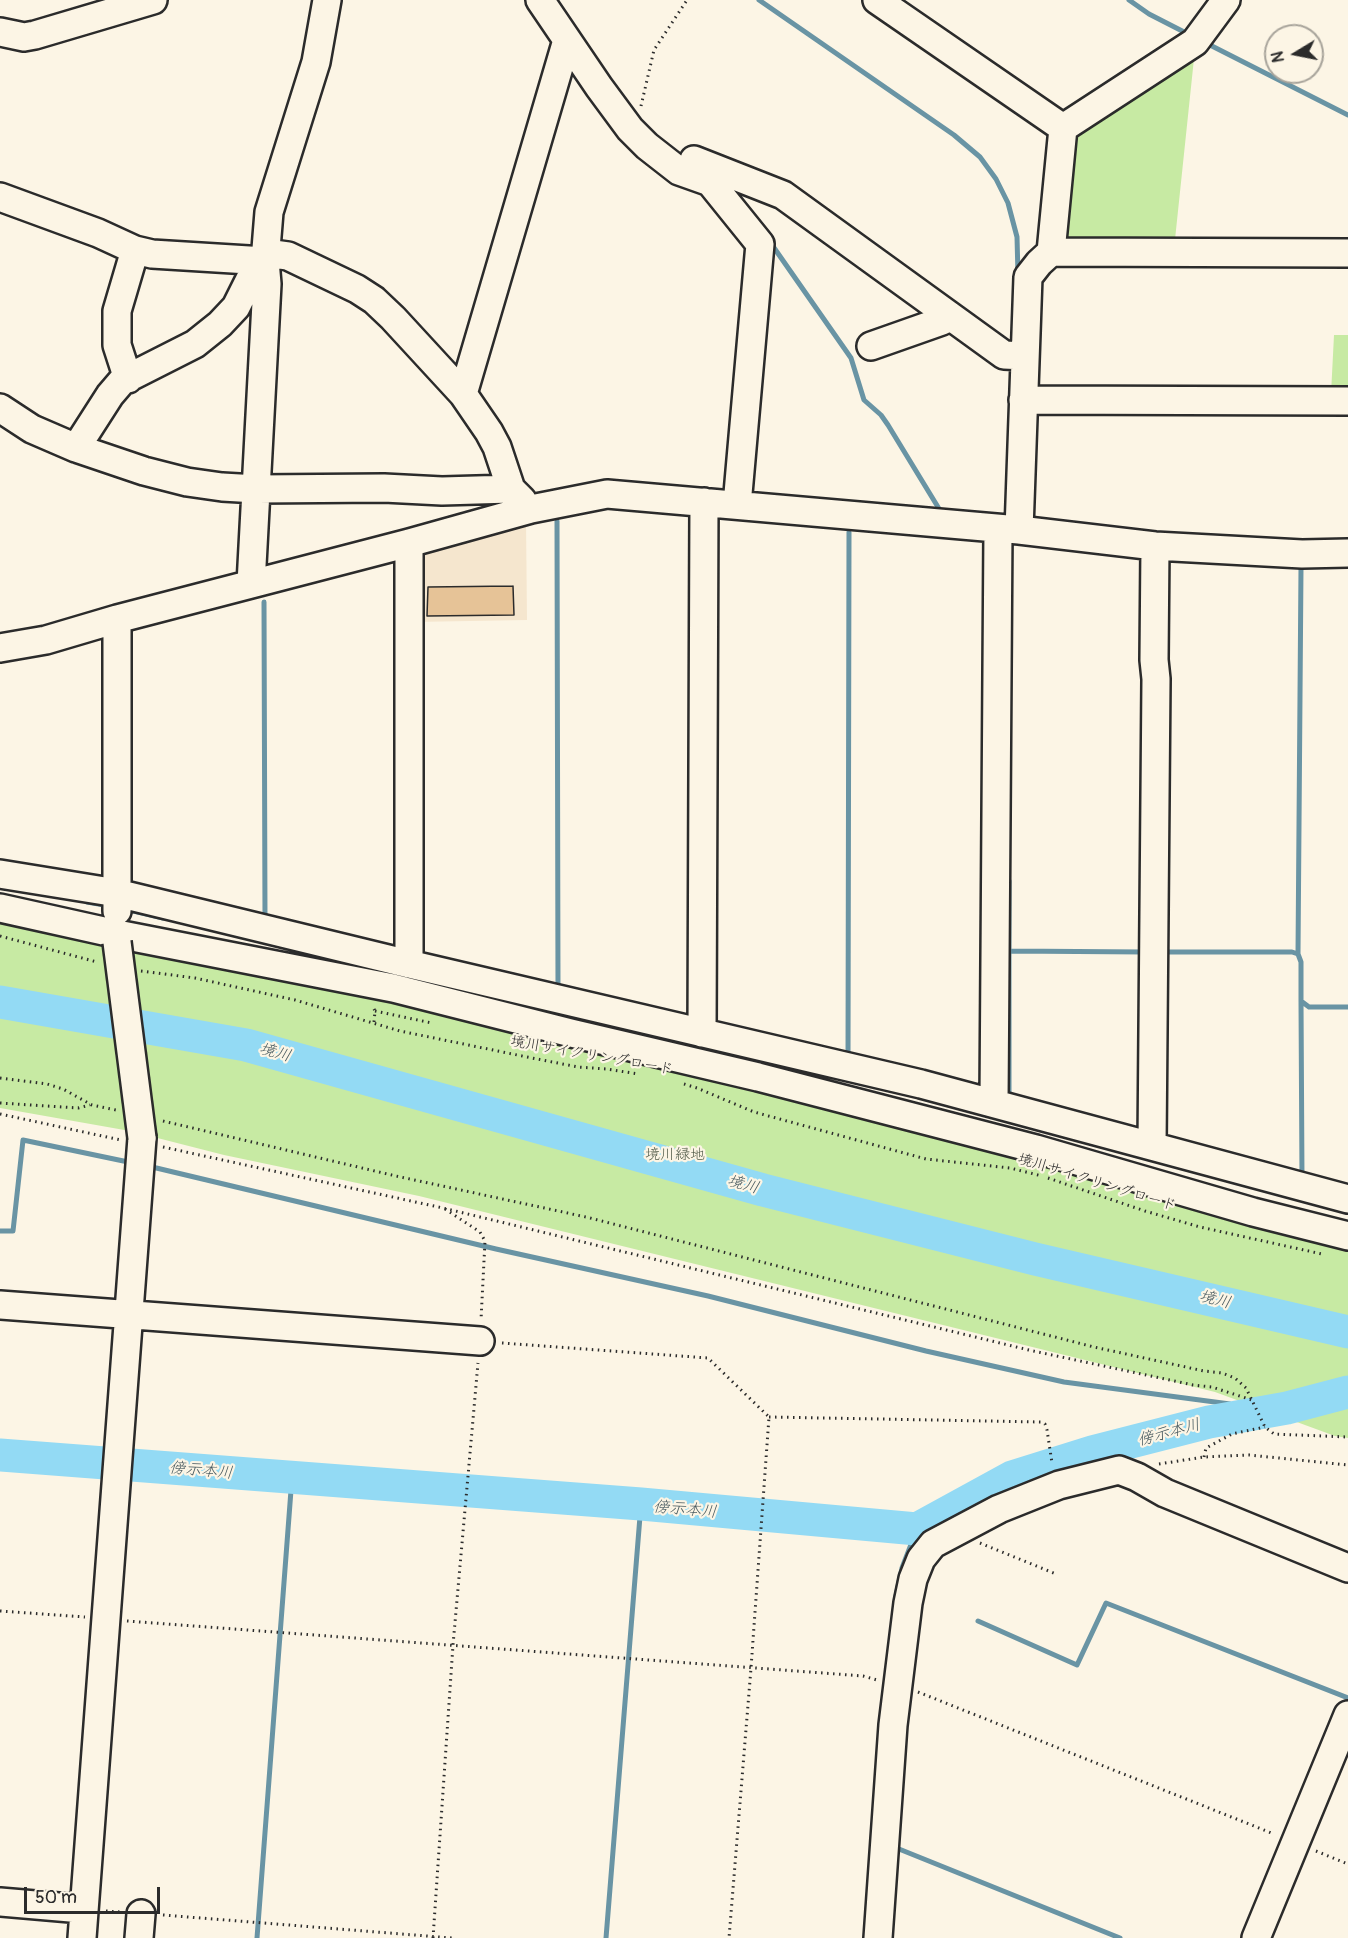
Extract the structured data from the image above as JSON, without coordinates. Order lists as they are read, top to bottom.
{
  "streets": {
    "path": ["境川サイクリングロード"]
  },
  "water": ["境川", "傍示本川"],
  "parks": ["境川緑地"],
  "scale_bar": "50 m",
  "north": "left"
}
